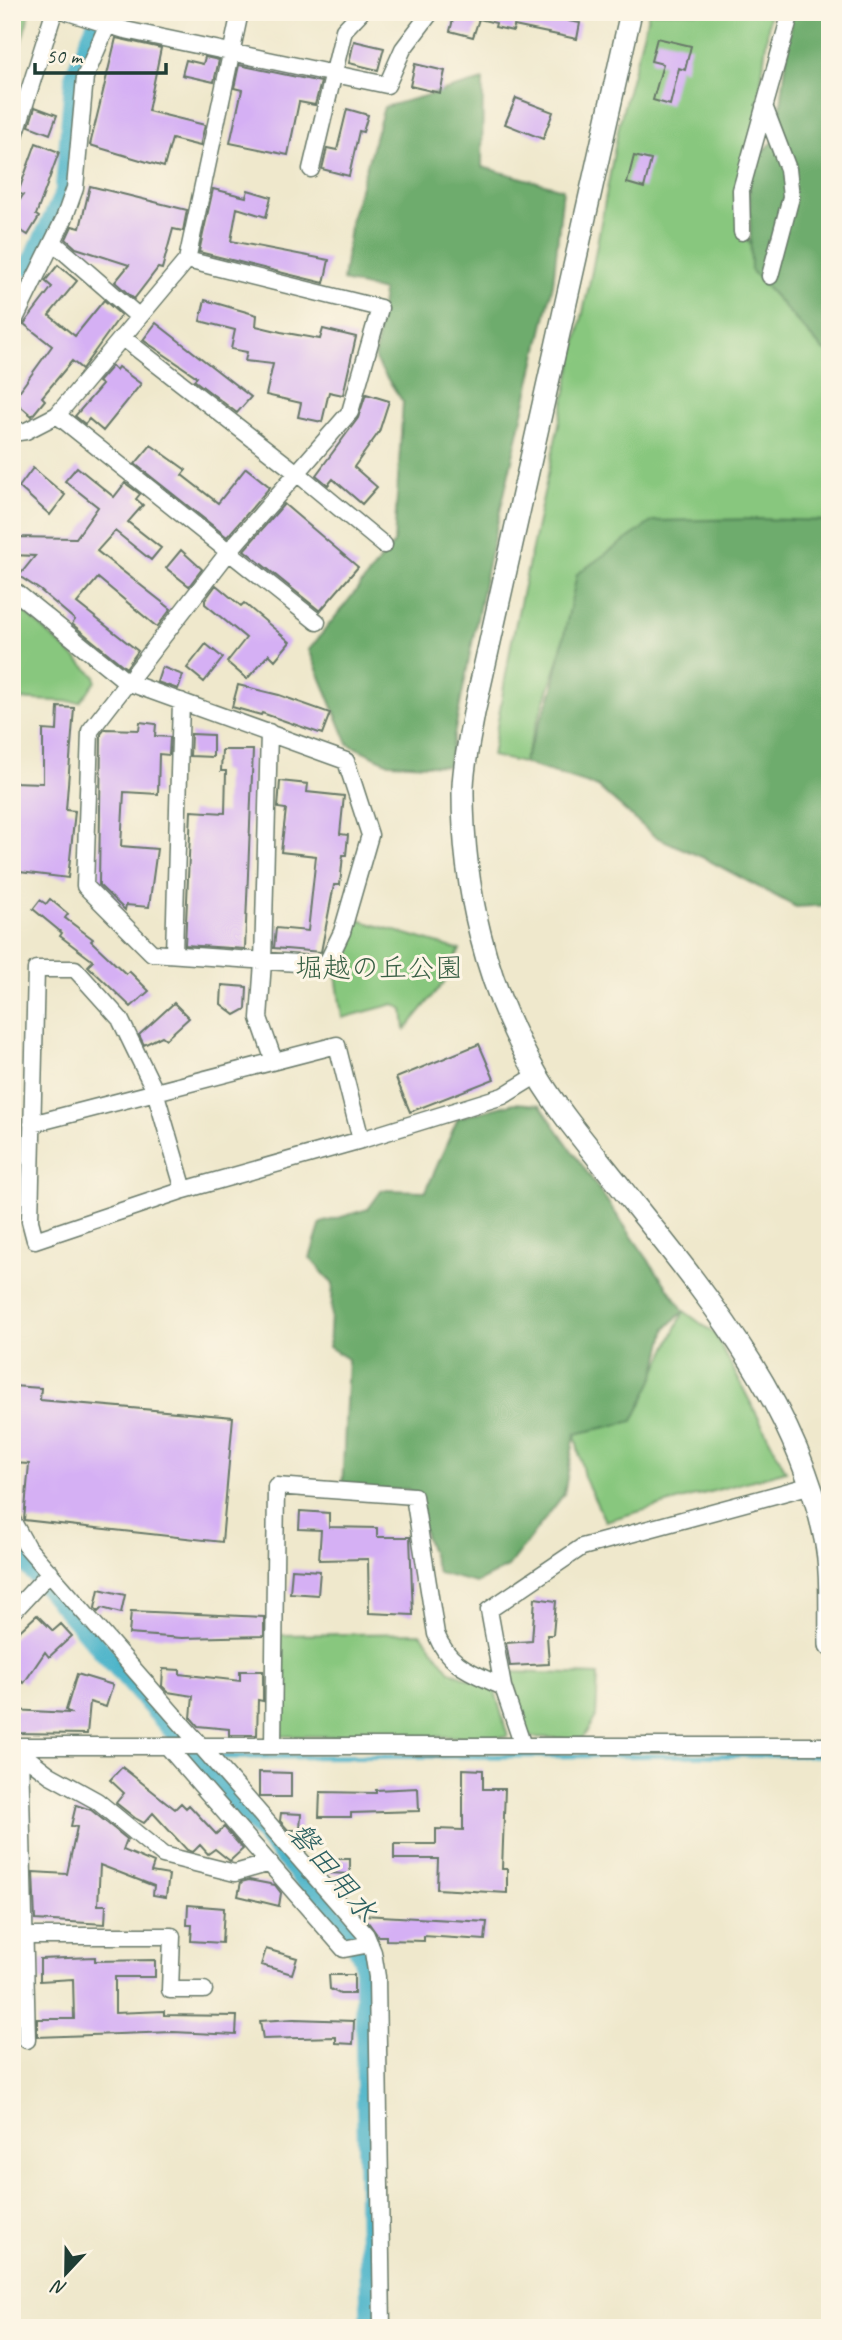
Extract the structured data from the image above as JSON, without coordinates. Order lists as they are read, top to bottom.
{
  "water": ["磐田用水"],
  "parks": ["堀越の丘公園"],
  "scale_bar": "50 m",
  "north": "bottom"
}
